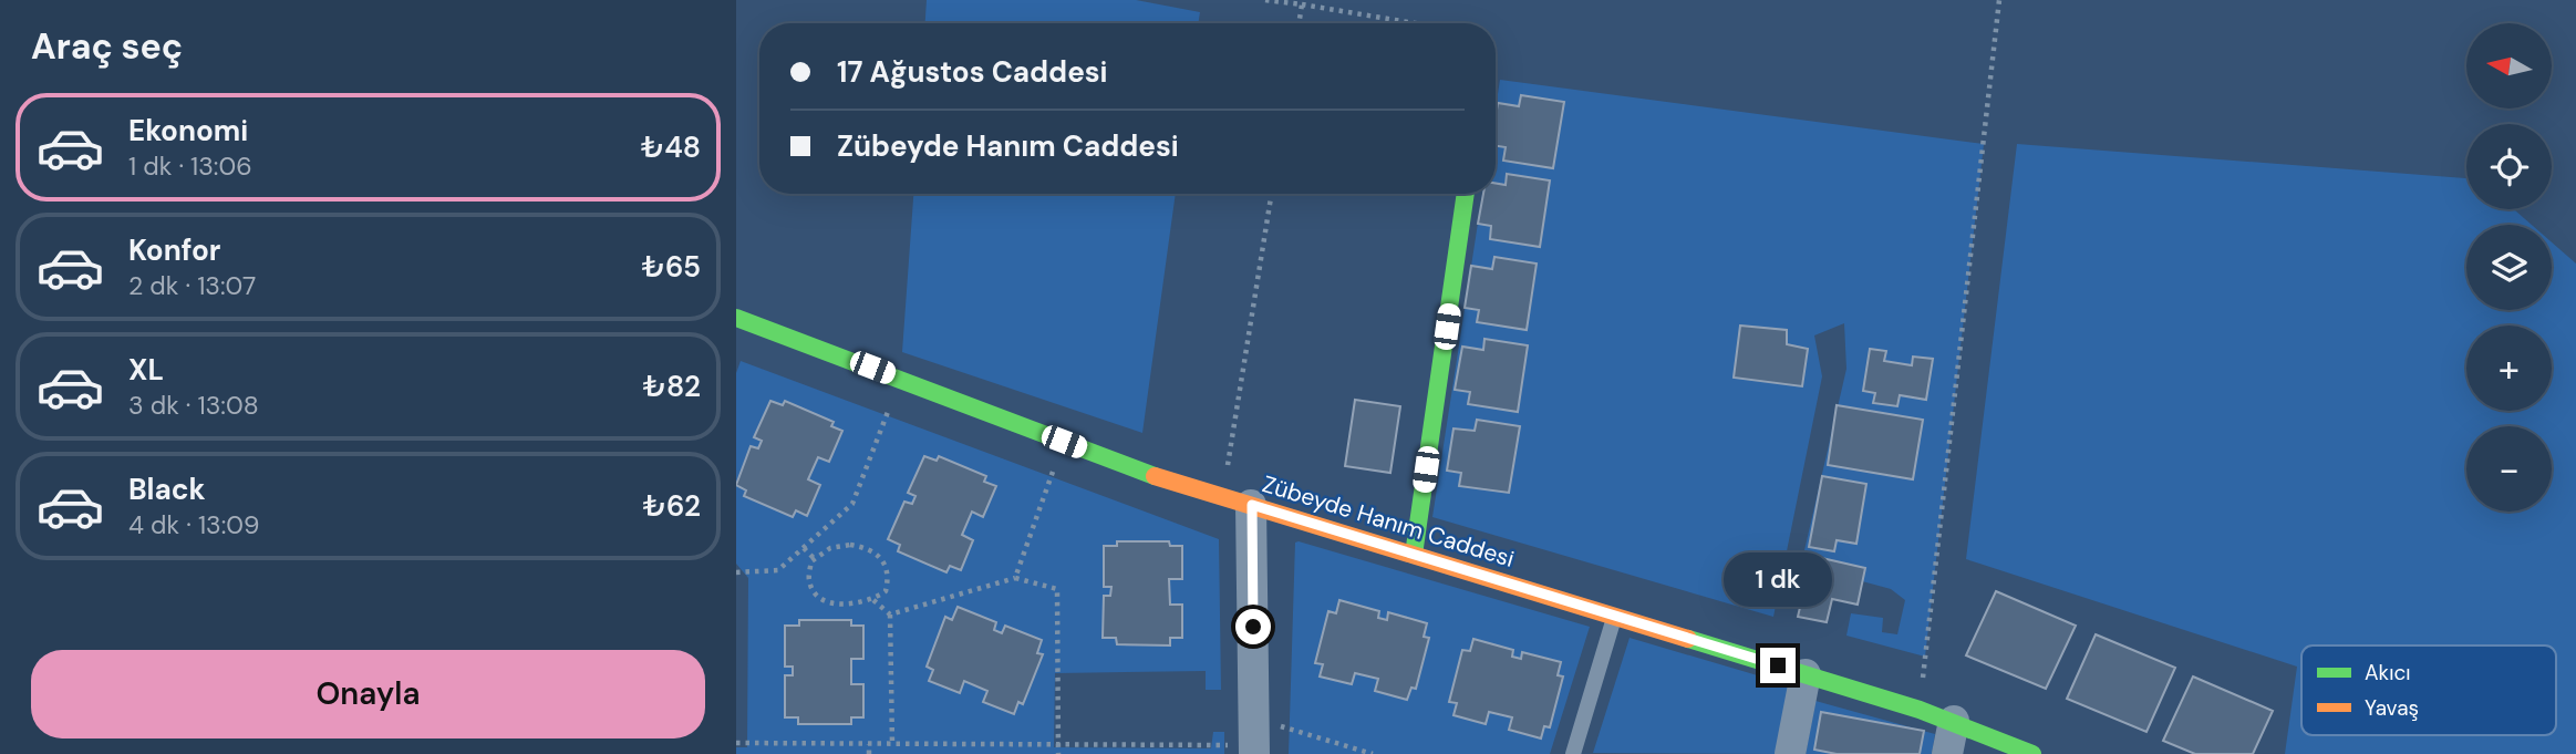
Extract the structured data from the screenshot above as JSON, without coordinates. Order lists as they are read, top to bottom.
{
  "streets": {
    "street": ["Zübeyde Hanım Caddesi"]
  },
  "legend": ["Akıcı", "Yavaş"],
  "north": "left",
  "page": {
    "heading": "Araç seç",
    "map_buttons": ["+", "−"],
    "banner": ["17 Ağustos Caddesi", "Zübeyde Hanım Caddesi"],
    "list": [
      {
        "name": "Ekonomi",
        "note": "1 dk · 13:06",
        "value": "₺48"
      },
      {
        "name": "Konfor",
        "note": "2 dk · 13:07",
        "value": "₺65"
      },
      {
        "name": "XL",
        "note": "3 dk · 13:08",
        "value": "₺82"
      },
      {
        "name": "Black",
        "note": "4 dk · 13:09",
        "value": "₺62"
      }
    ],
    "bubble": "1 dk",
    "buttons": "Onayla"
  }
}
